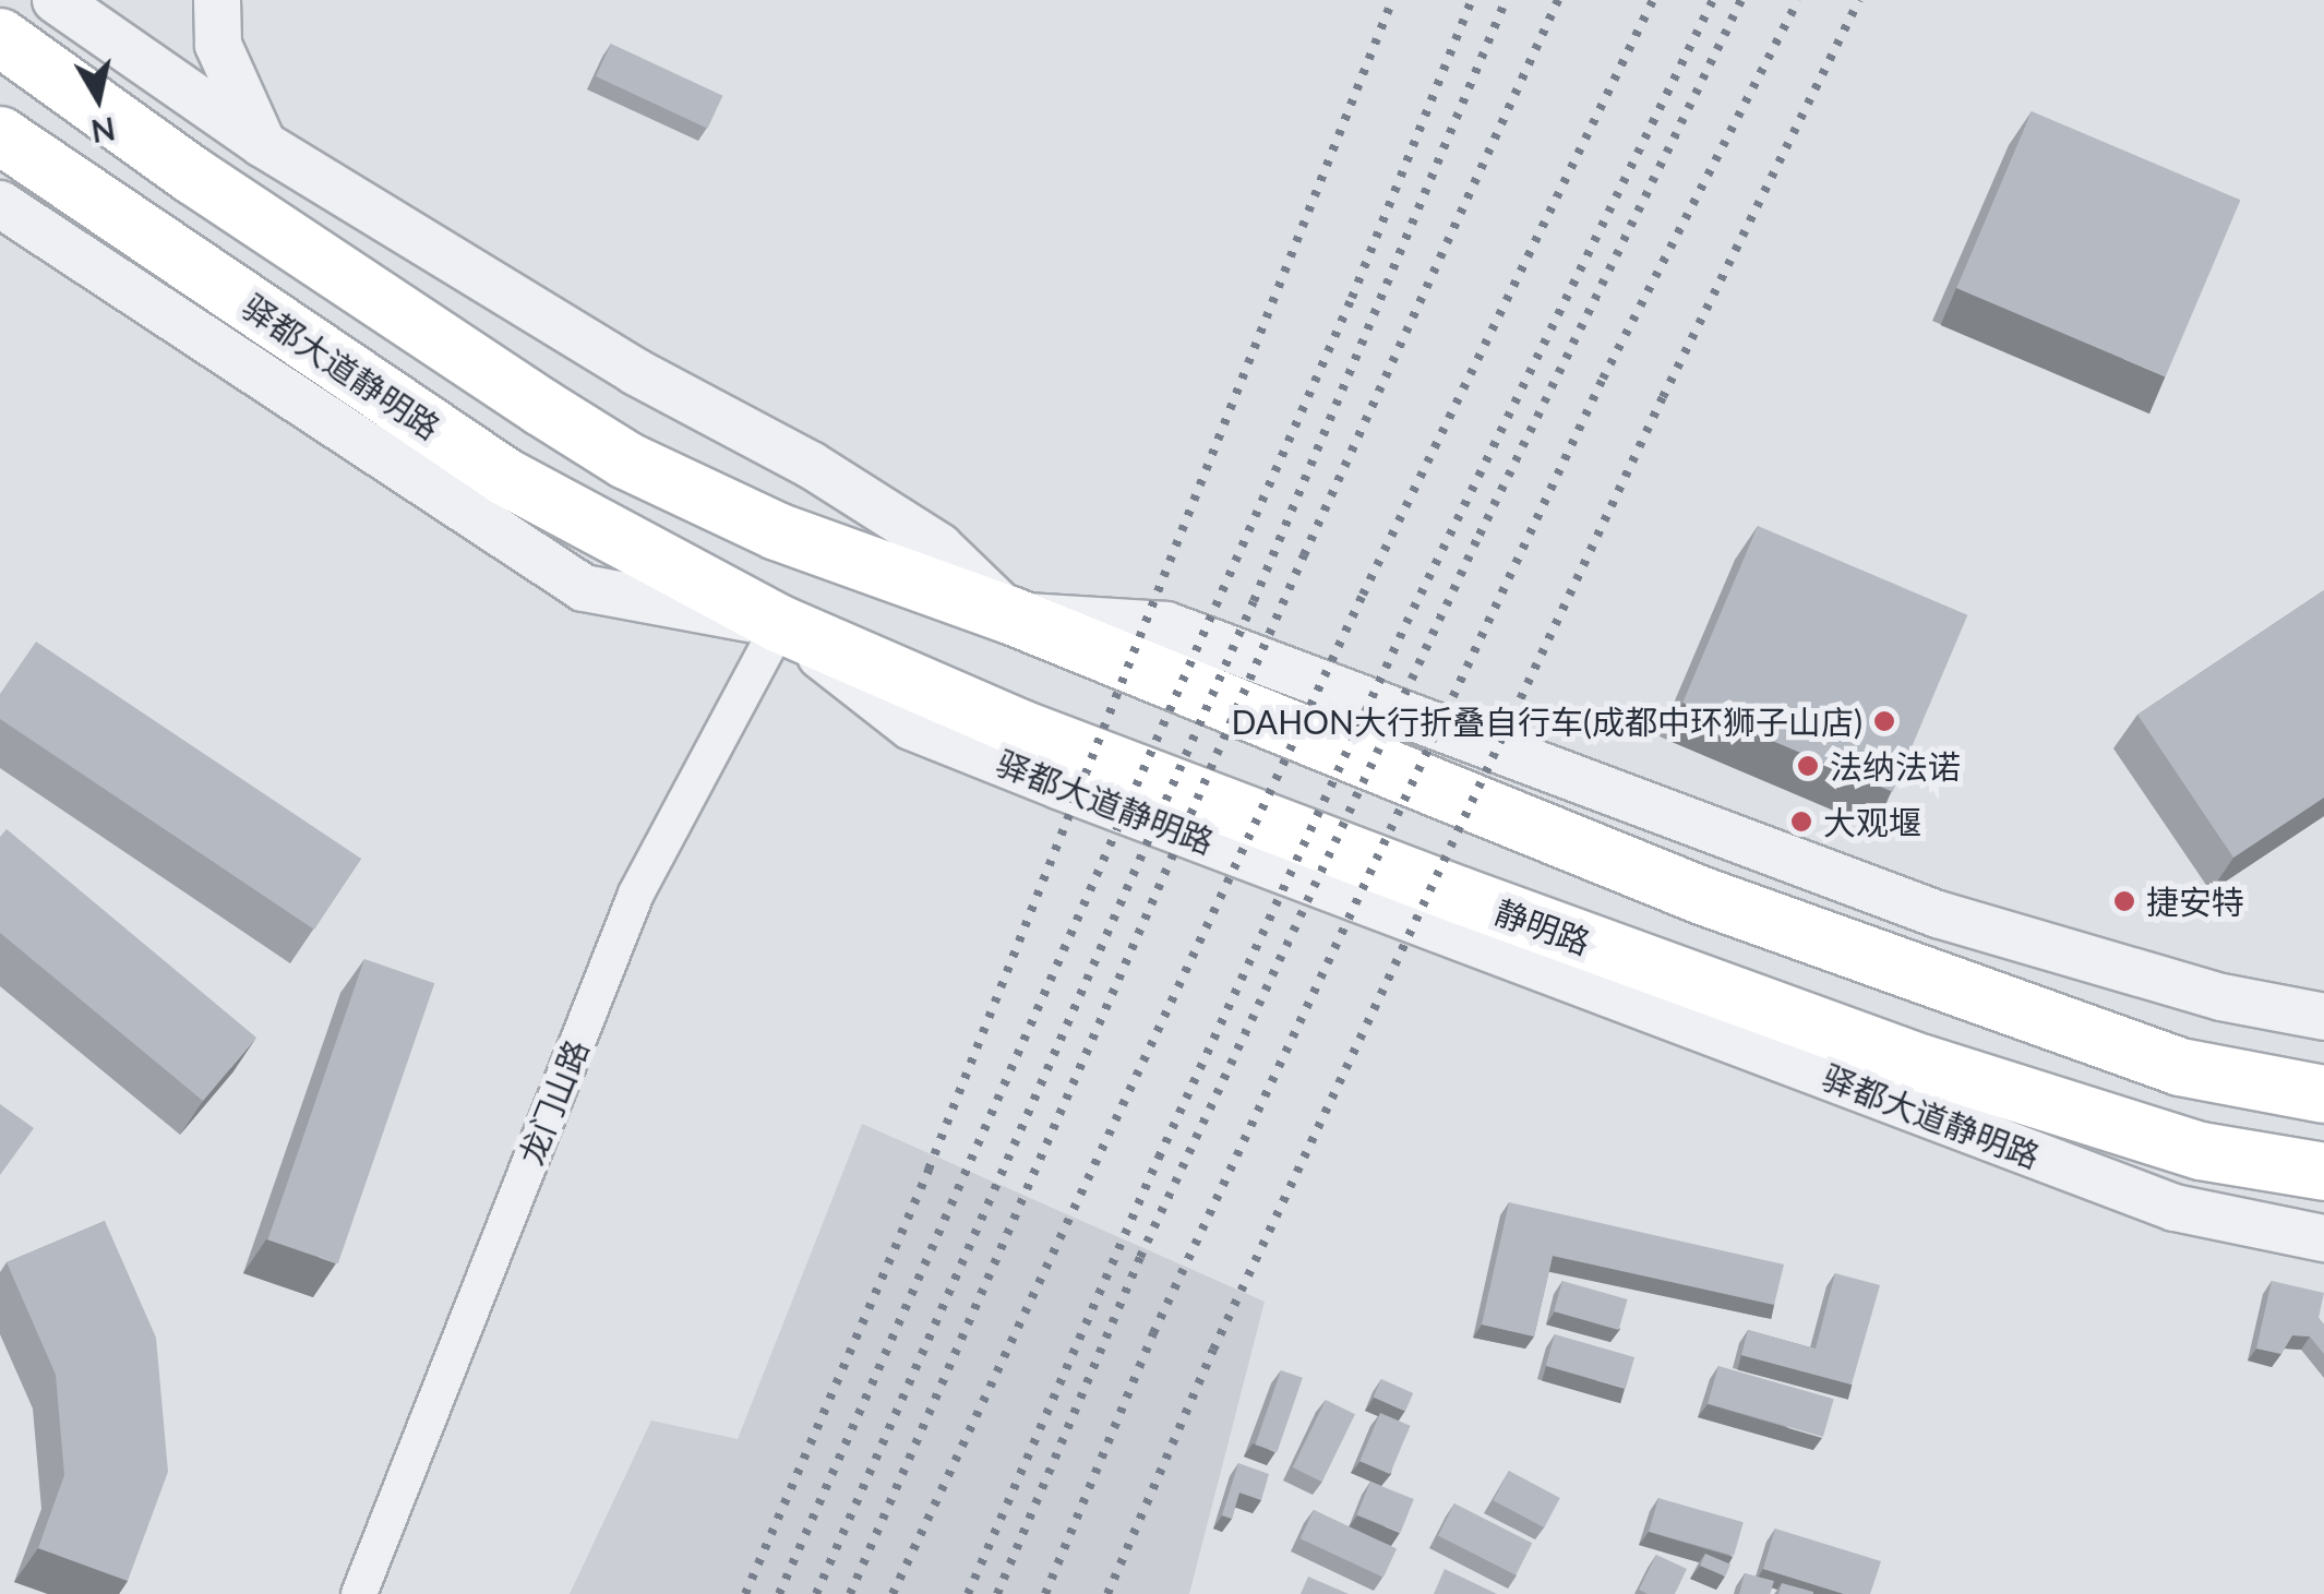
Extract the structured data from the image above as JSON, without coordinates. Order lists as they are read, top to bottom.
{
  "streets": {
    "main road": ["驿都大道静明路", "静明路"],
    "street": ["龙门山路"]
  },
  "crossings": [
    ["驿都大道静明路", "静明路"],
    ["驿都大道静明路", "龙门山路"],
    ["静明路", "龙门山路"]
  ],
  "places": [
    "DAHON大行折叠自行车(成都中环狮子山店)",
    "法纳法诺",
    "大观堰",
    "捷安特"
  ],
  "north": "bottom"
}
